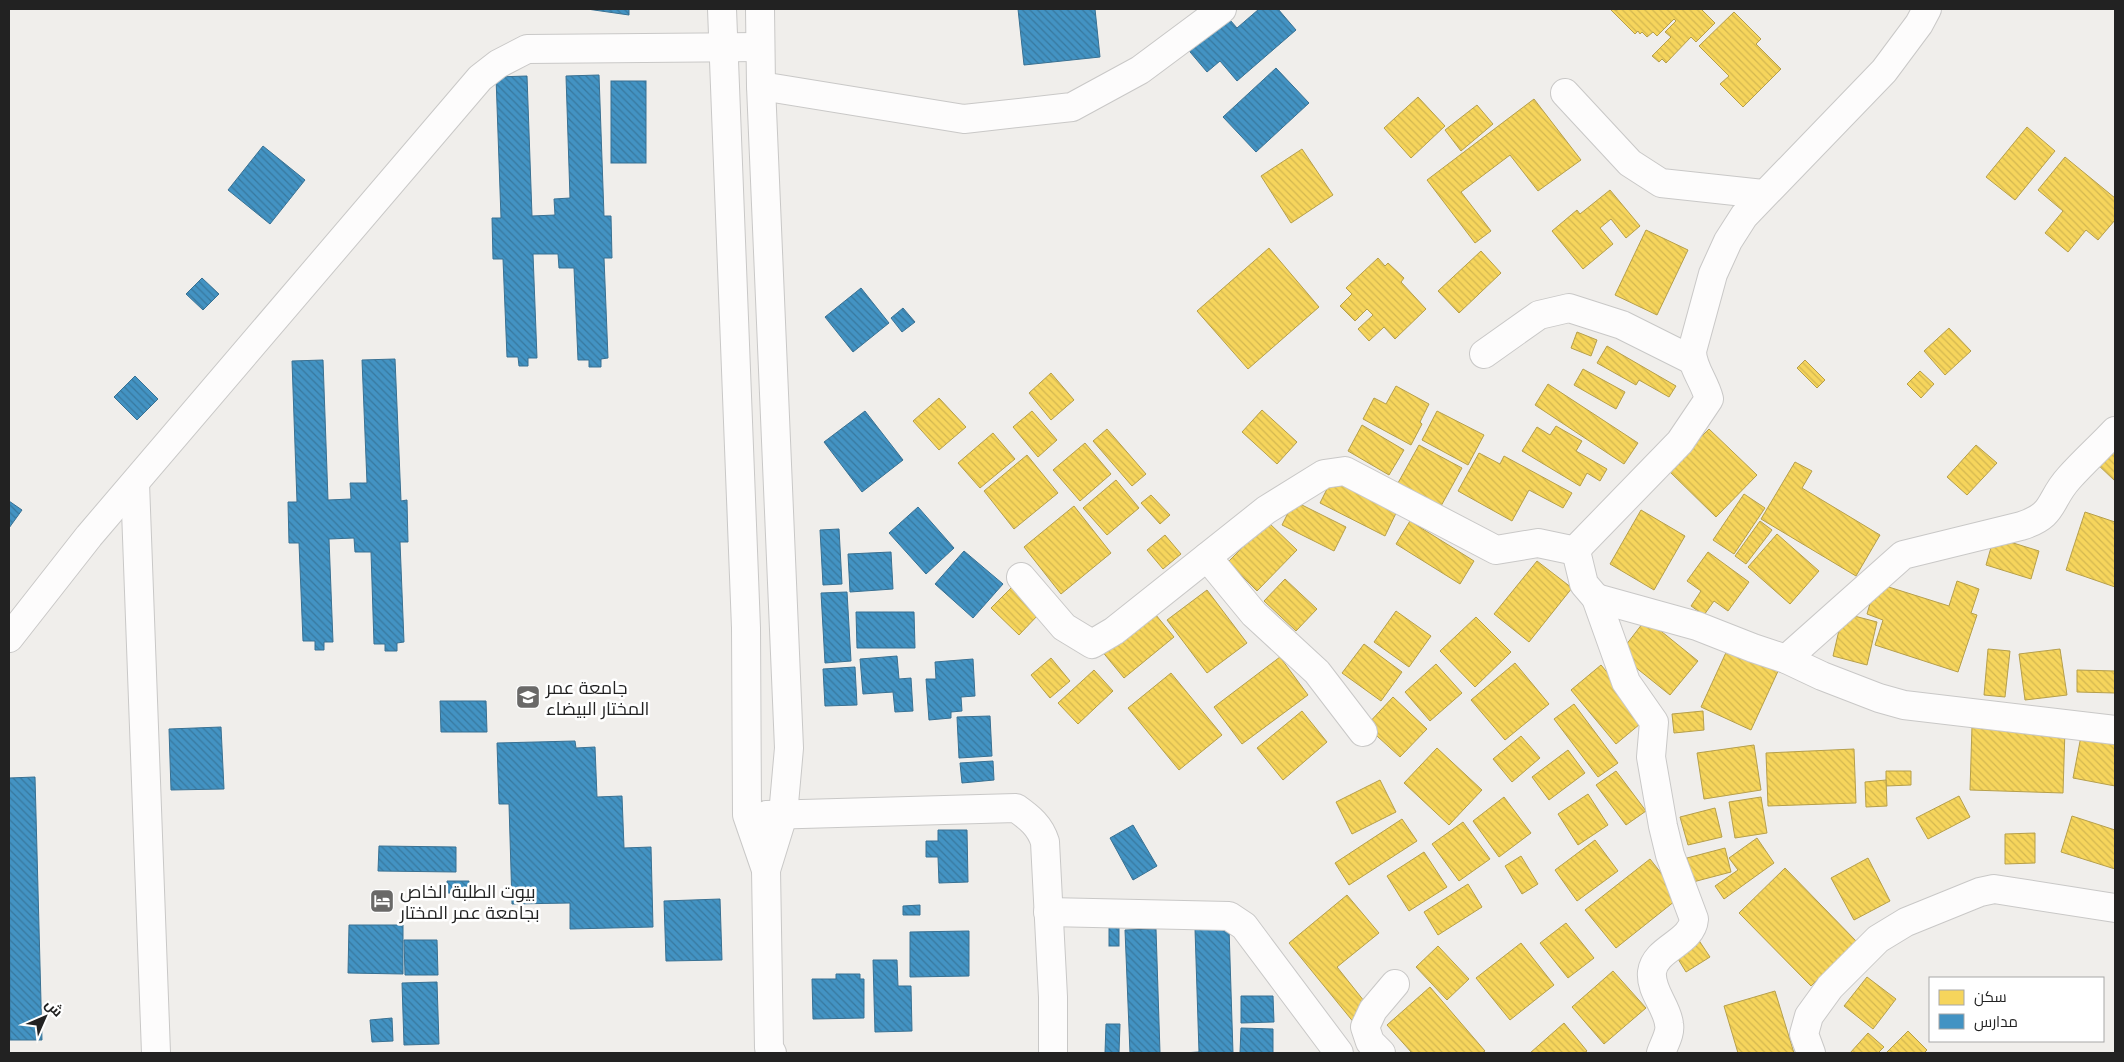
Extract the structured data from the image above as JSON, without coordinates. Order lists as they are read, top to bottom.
{
  "places": {
    "school or university": ["جامعة عمر المختار البيضاء"],
    "hotel": ["بيوت الطلبة الخاص بجامعة عمر المختار"]
  },
  "legend": ["سكن", "مدارس"],
  "north": "top right"
}
